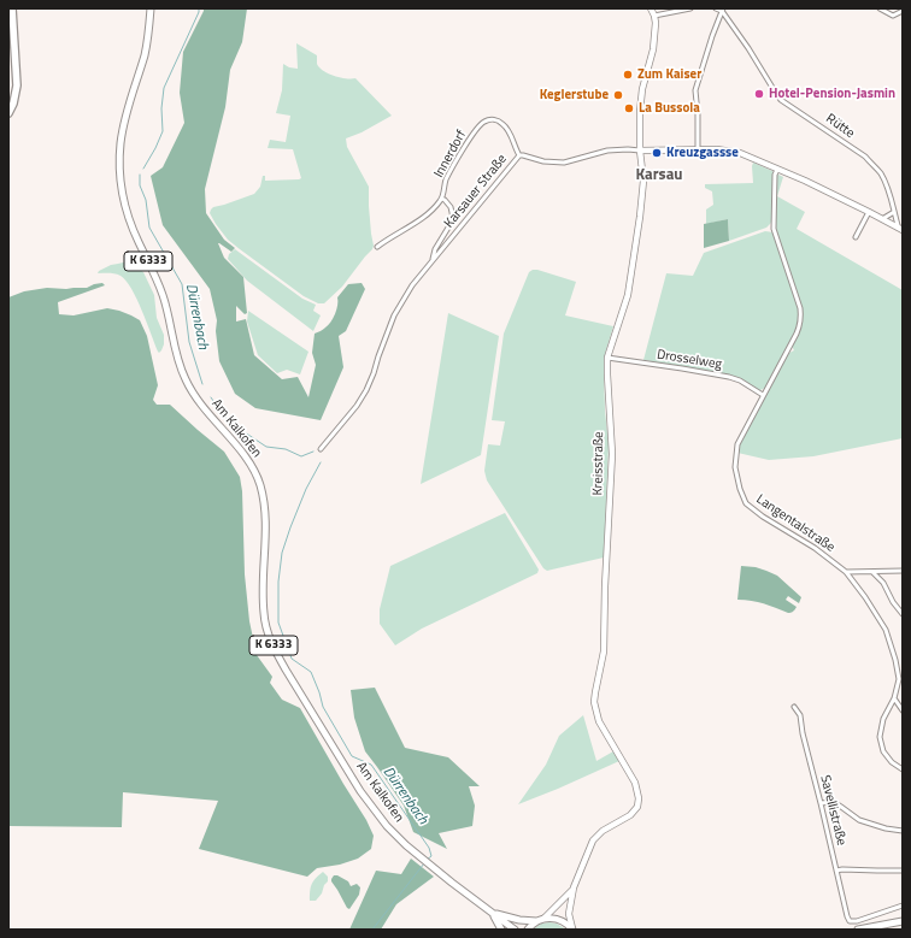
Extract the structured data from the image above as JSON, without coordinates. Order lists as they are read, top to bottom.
{
  "streets": {
    "main road": ["K 6333", "Am Kalkofen"],
    "street": [
      "Rütte",
      "Innerdorf",
      "Karsauer Straße",
      "Drosselweg",
      "Kreisstraße",
      "Langentalstraße",
      "Savellistraße"
    ]
  },
  "crossings": [
    ["Rütte", "Karsauer Straße"],
    ["Innerdorf", "Karsauer Straße"],
    ["Karsauer Straße", "Kreisstraße"],
    ["Karsauer Straße", "Langentalstraße"],
    ["Drosselweg", "Kreisstraße"],
    ["Drosselweg", "Langentalstraße"]
  ],
  "districts": ["Karsau"],
  "water": ["Dürrenbach"],
  "places": [
    "Zum Kaiser",
    "Hotel-Pension-Jasmin",
    "Keglerstube",
    "La Bussola",
    "Kreuzgassse"
  ]
}
